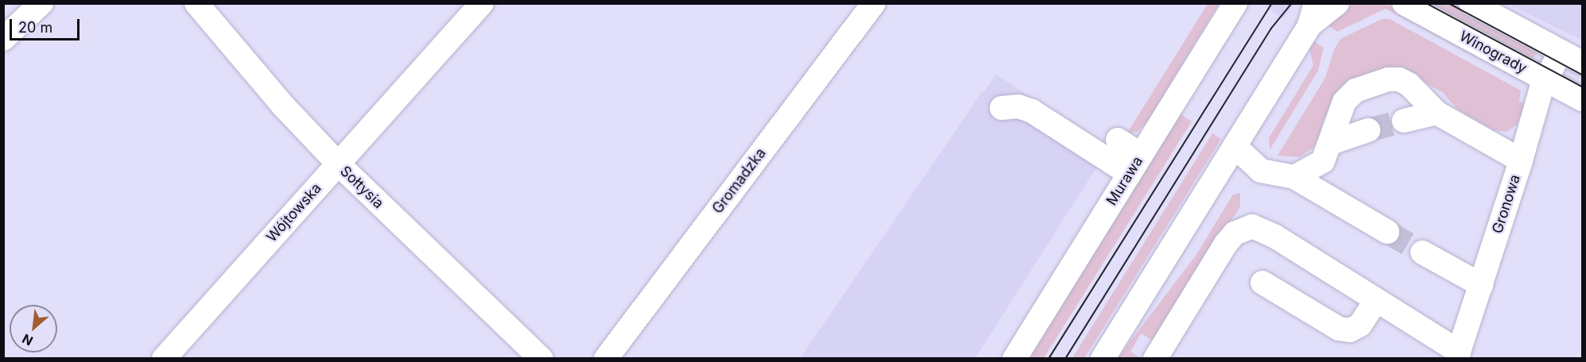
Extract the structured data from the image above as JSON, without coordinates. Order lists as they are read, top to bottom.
{
  "streets": {
    "street": [
      "Winogrady",
      "Gromadzka",
      "Murawa",
      "Sołtysia",
      "Gronowa",
      "Wójtowska"
    ]
  },
  "crossings": [
    ["Winogrady", "Gronowa"],
    ["Sołtysia", "Wójtowska"]
  ],
  "scale_bar": "20 m",
  "north": "bottom left"
}
